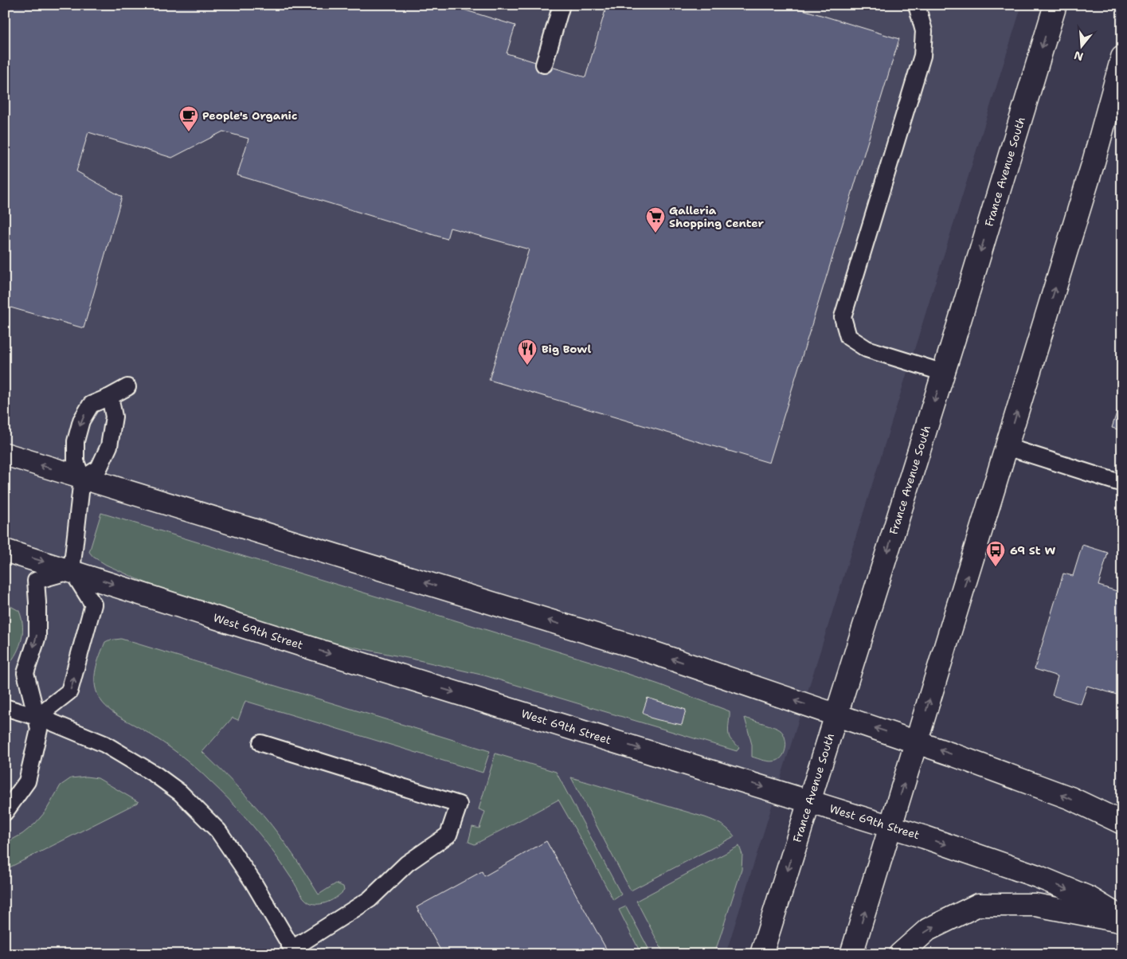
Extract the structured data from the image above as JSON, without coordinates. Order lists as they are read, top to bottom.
{
  "streets": {
    "street": ["France Avenue South", "West 69th Street"]
  },
  "crossings": [
    ["France Avenue South", "West 69th Street"]
  ],
  "places": {
    "cafe": ["People's Organic"],
    "supermarket": ["Galleria Shopping Center"],
    "restaurant": ["Big Bowl"],
    "bus stop": ["69 St W"]
  },
  "north": "bottom"
}
